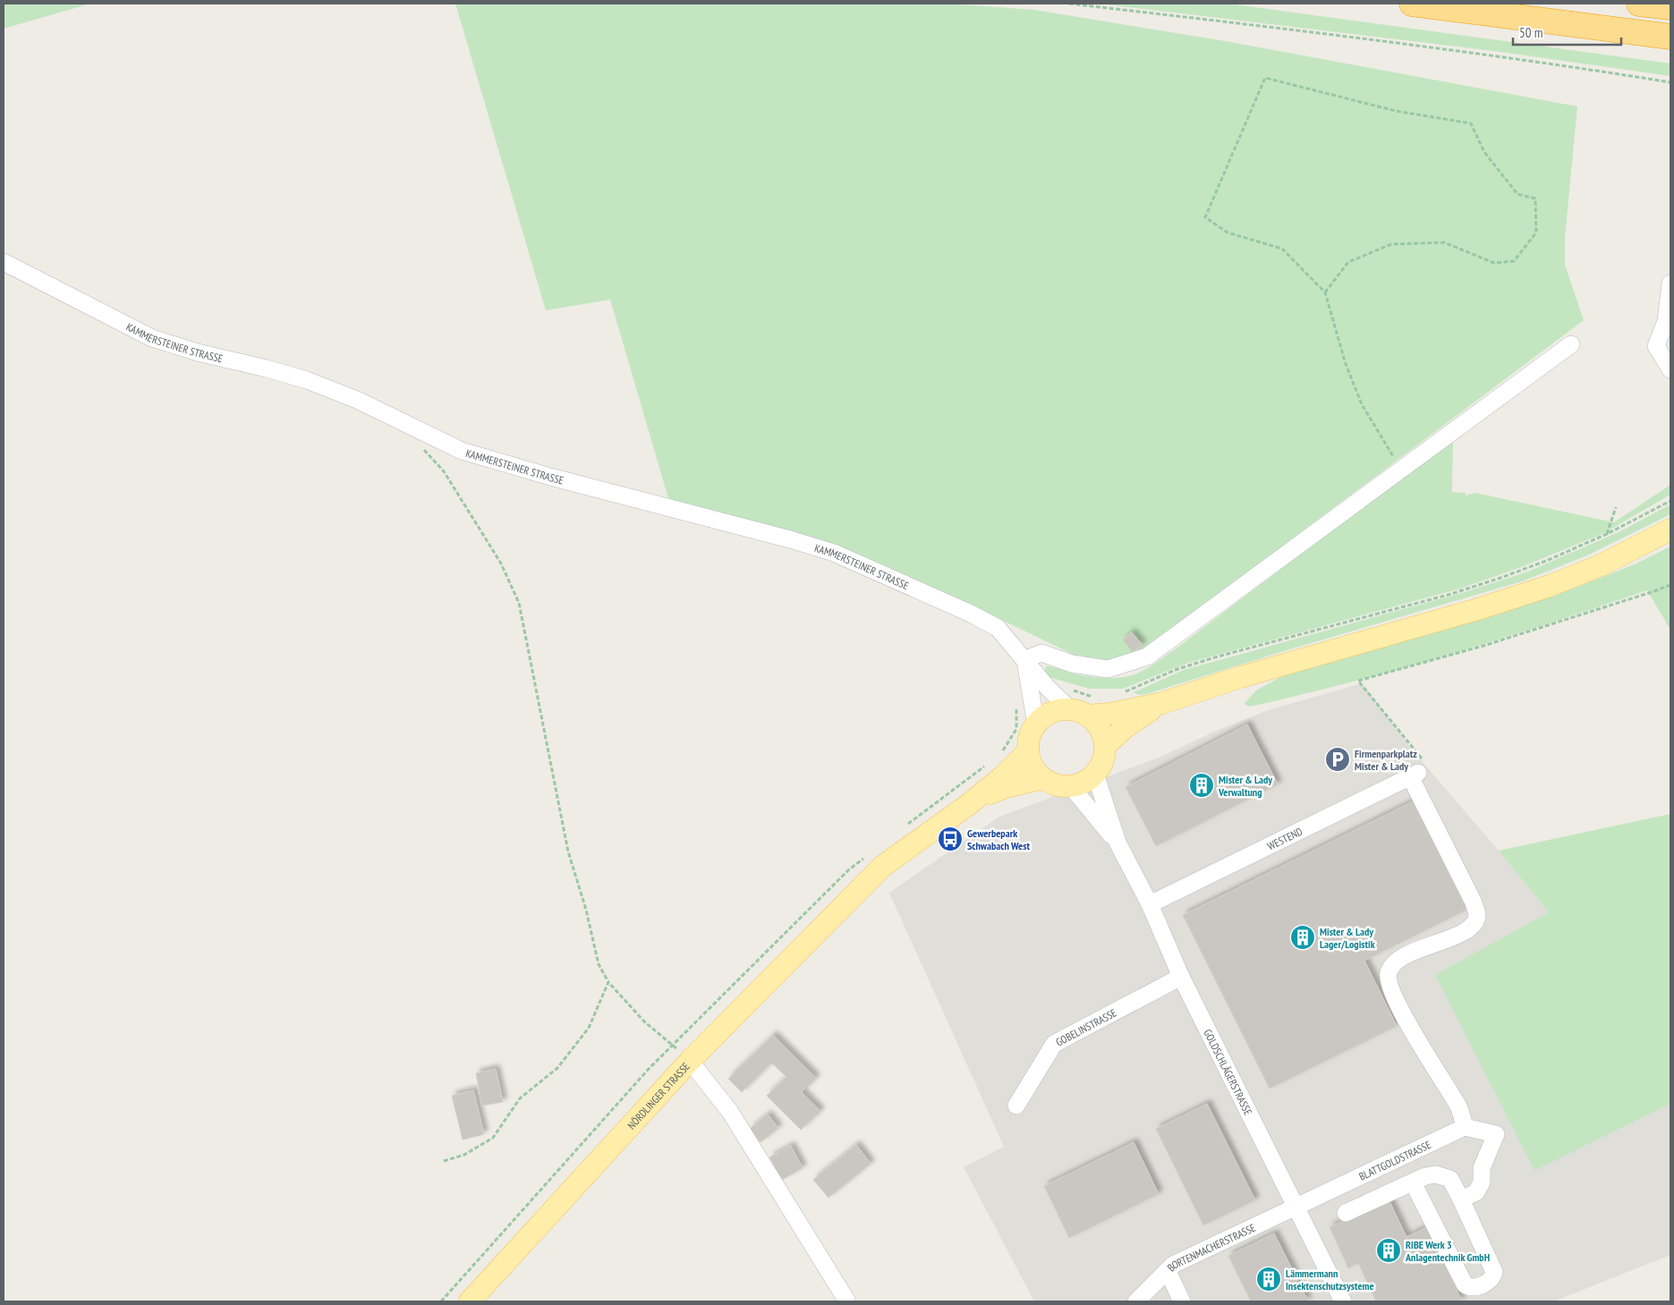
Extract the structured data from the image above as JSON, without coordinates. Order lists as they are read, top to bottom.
{
  "streets": {
    "main road": ["NÖRDLINGER STRASSE"],
    "street": [
      "KAMMERSTEINER STRASSE",
      "WESTEND",
      "GOBELINSTRASSE",
      "GOLDSCHLÄGERSTRASSE",
      "BLATTGOLDSTRASSE",
      "BORTENMACHERSTRASSE"
    ]
  },
  "crossings": [
    ["KAMMERSTEINER STRASSE", "GOLDSCHLÄGERSTRASSE"],
    ["WESTEND", "GOLDSCHLÄGERSTRASSE"],
    ["GOBELINSTRASSE", "GOLDSCHLÄGERSTRASSE"],
    ["GOLDSCHLÄGERSTRASSE", "BLATTGOLDSTRASSE"],
    ["GOLDSCHLÄGERSTRASSE", "BORTENMACHERSTRASSE"],
    ["BLATTGOLDSTRASSE", "BORTENMACHERSTRASSE"]
  ],
  "places": {
    "parking": ["Firmenparkplatz Mister & Lady"],
    "building": [
      "Mister & Lady Verwaltung",
      "Mister & Lady Lager/Logistik",
      "RIBE Werk 3 Anlagentechnik GmbH",
      "Lämmermann Insektenschutzsysteme"
    ],
    "bus stop": ["Gewerbepark Schwabach West"]
  },
  "scale_bar": "50 m"
}
